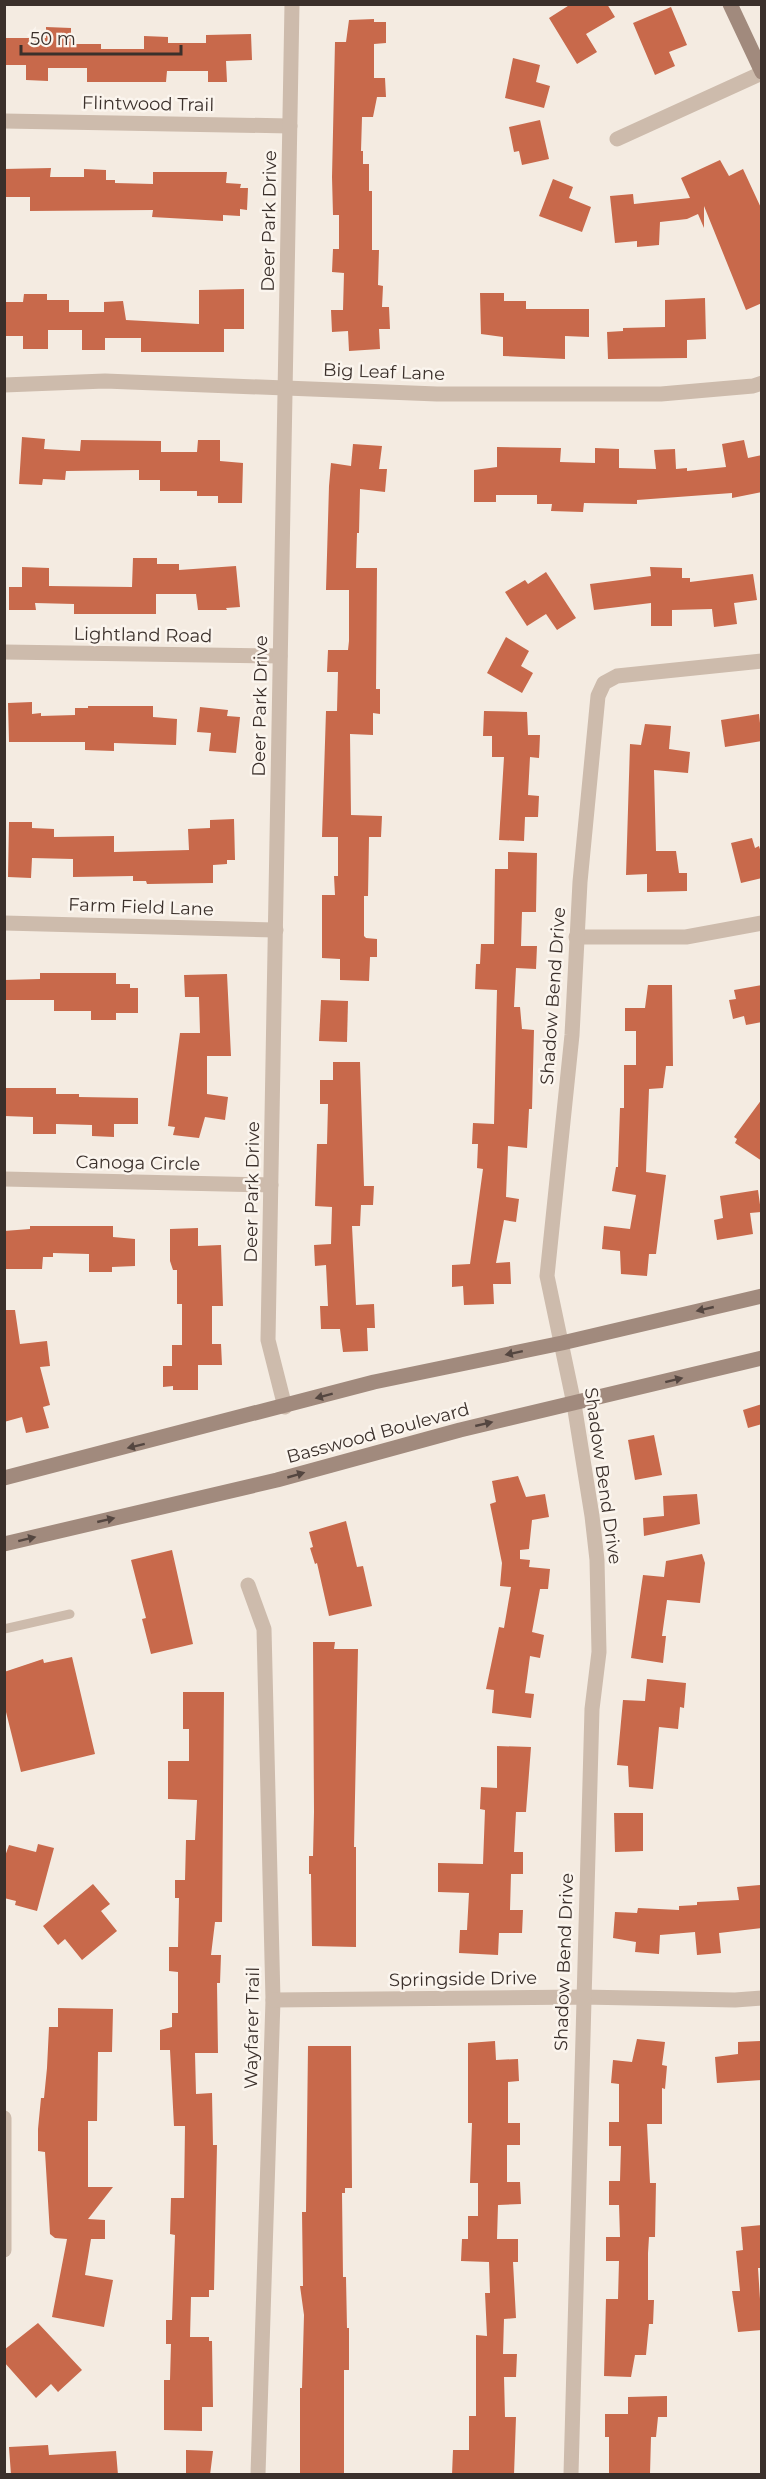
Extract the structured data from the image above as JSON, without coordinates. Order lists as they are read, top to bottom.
{
  "streets": {
    "main road": ["Basswood Boulevard"],
    "street": [
      "Flintwood Trail",
      "Deer Park Drive",
      "Big Leaf Lane",
      "Lightland Road",
      "Farm Field Lane",
      "Shadow Bend Drive",
      "Canoga Circle",
      "Springside Drive",
      "Wayfarer Trail"
    ]
  },
  "crossings": [
    ["Flintwood Trail", "Deer Park Drive"],
    ["Deer Park Drive", "Big Leaf Lane"],
    ["Deer Park Drive", "Lightland Road"],
    ["Deer Park Drive", "Farm Field Lane"],
    ["Deer Park Drive", "Canoga Circle"],
    ["Shadow Bend Drive", "Basswood Boulevard"],
    ["Shadow Bend Drive", "Springside Drive"],
    ["Springside Drive", "Wayfarer Trail"]
  ],
  "scale_bar": "50 m"
}
